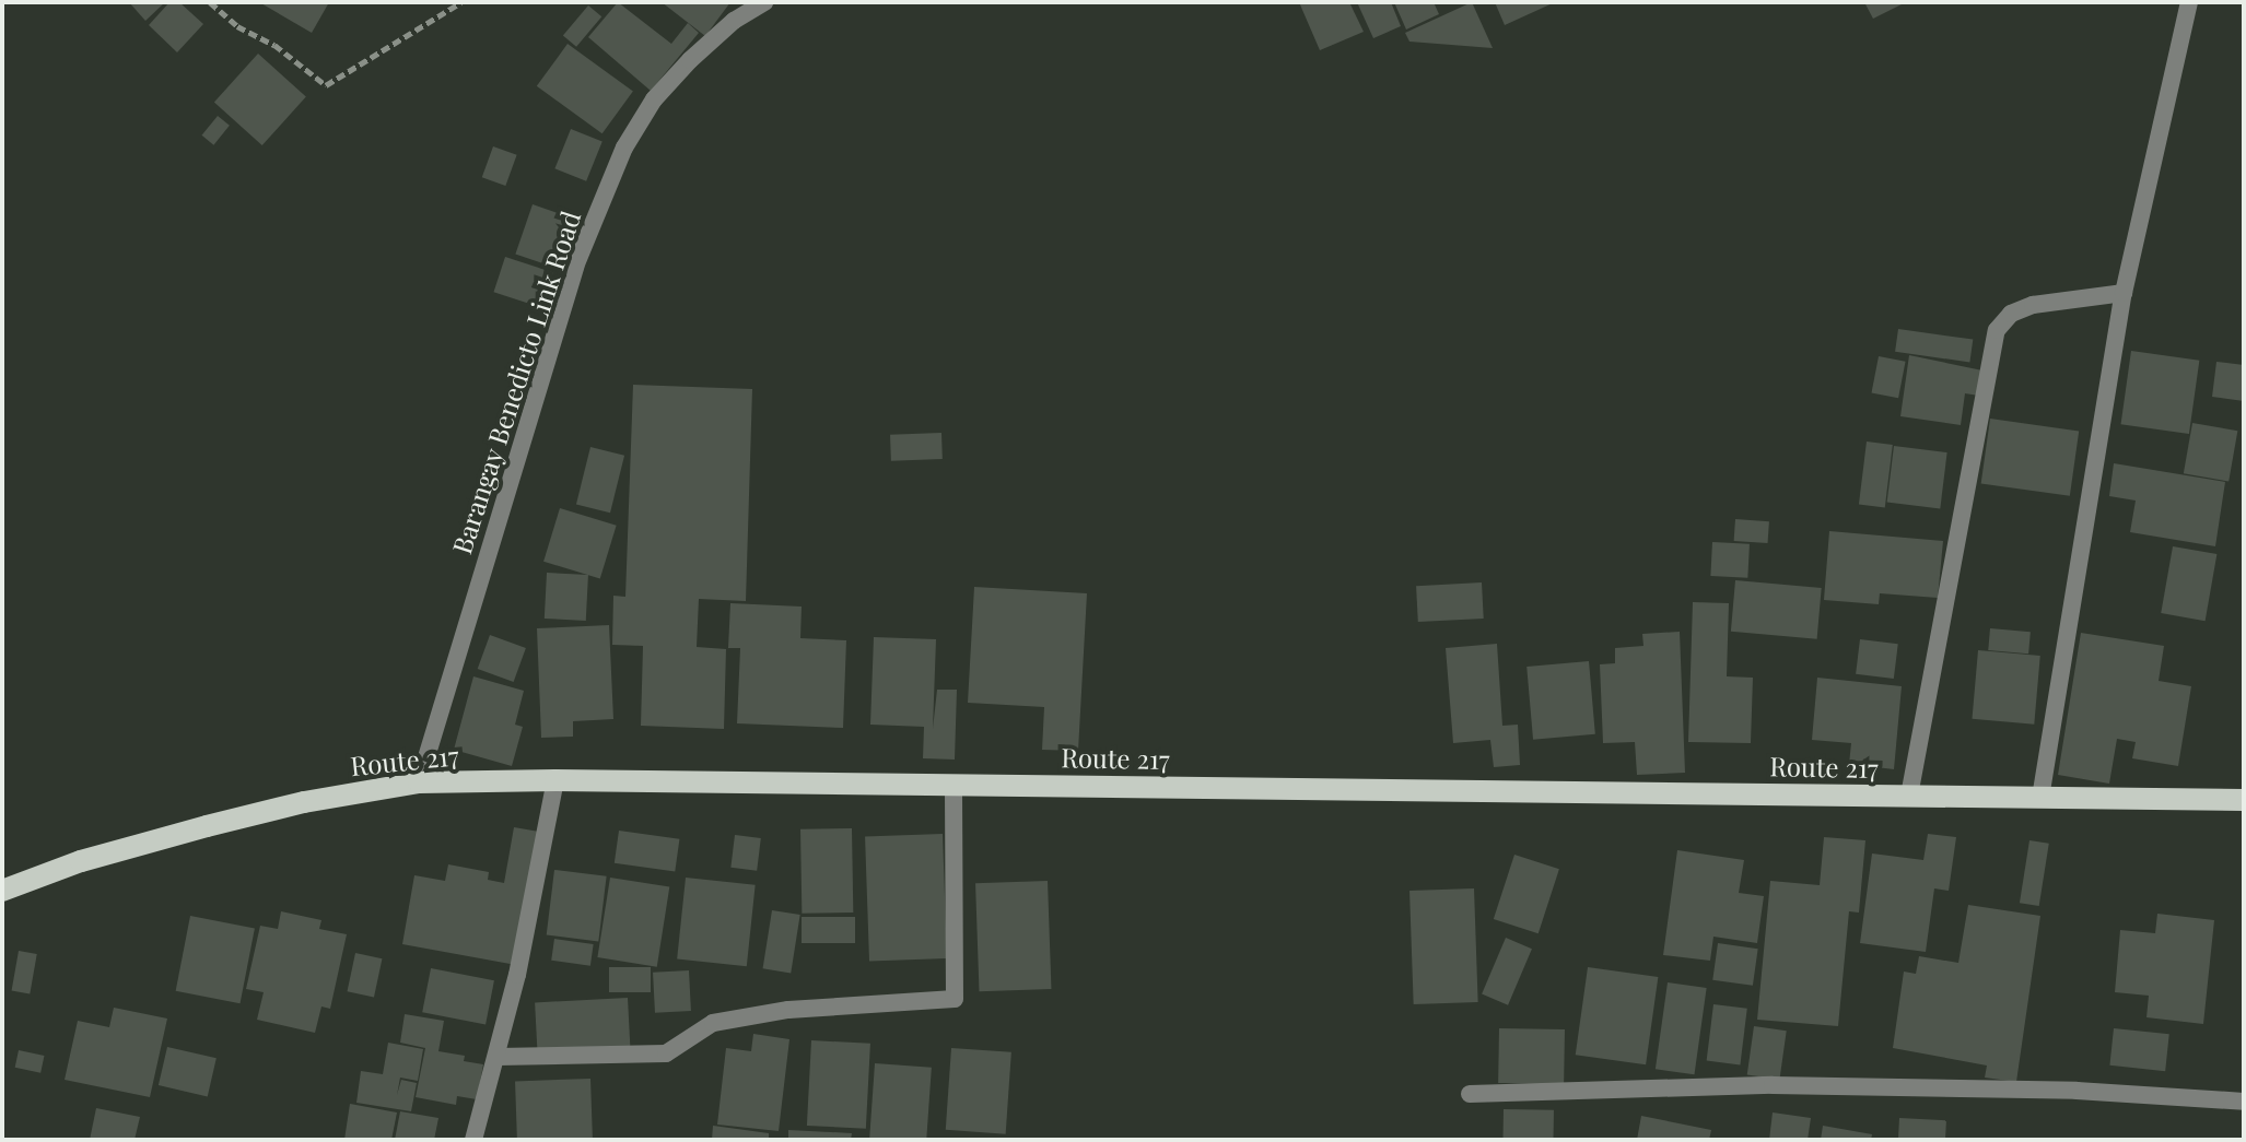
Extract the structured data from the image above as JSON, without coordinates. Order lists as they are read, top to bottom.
{
  "streets": {
    "main road": ["Route 217"],
    "street": ["Barangay Benedicto Link Road"]
  },
  "crossings": [
    ["Barangay Benedicto Link Road", "Route 217"]
  ]
}
